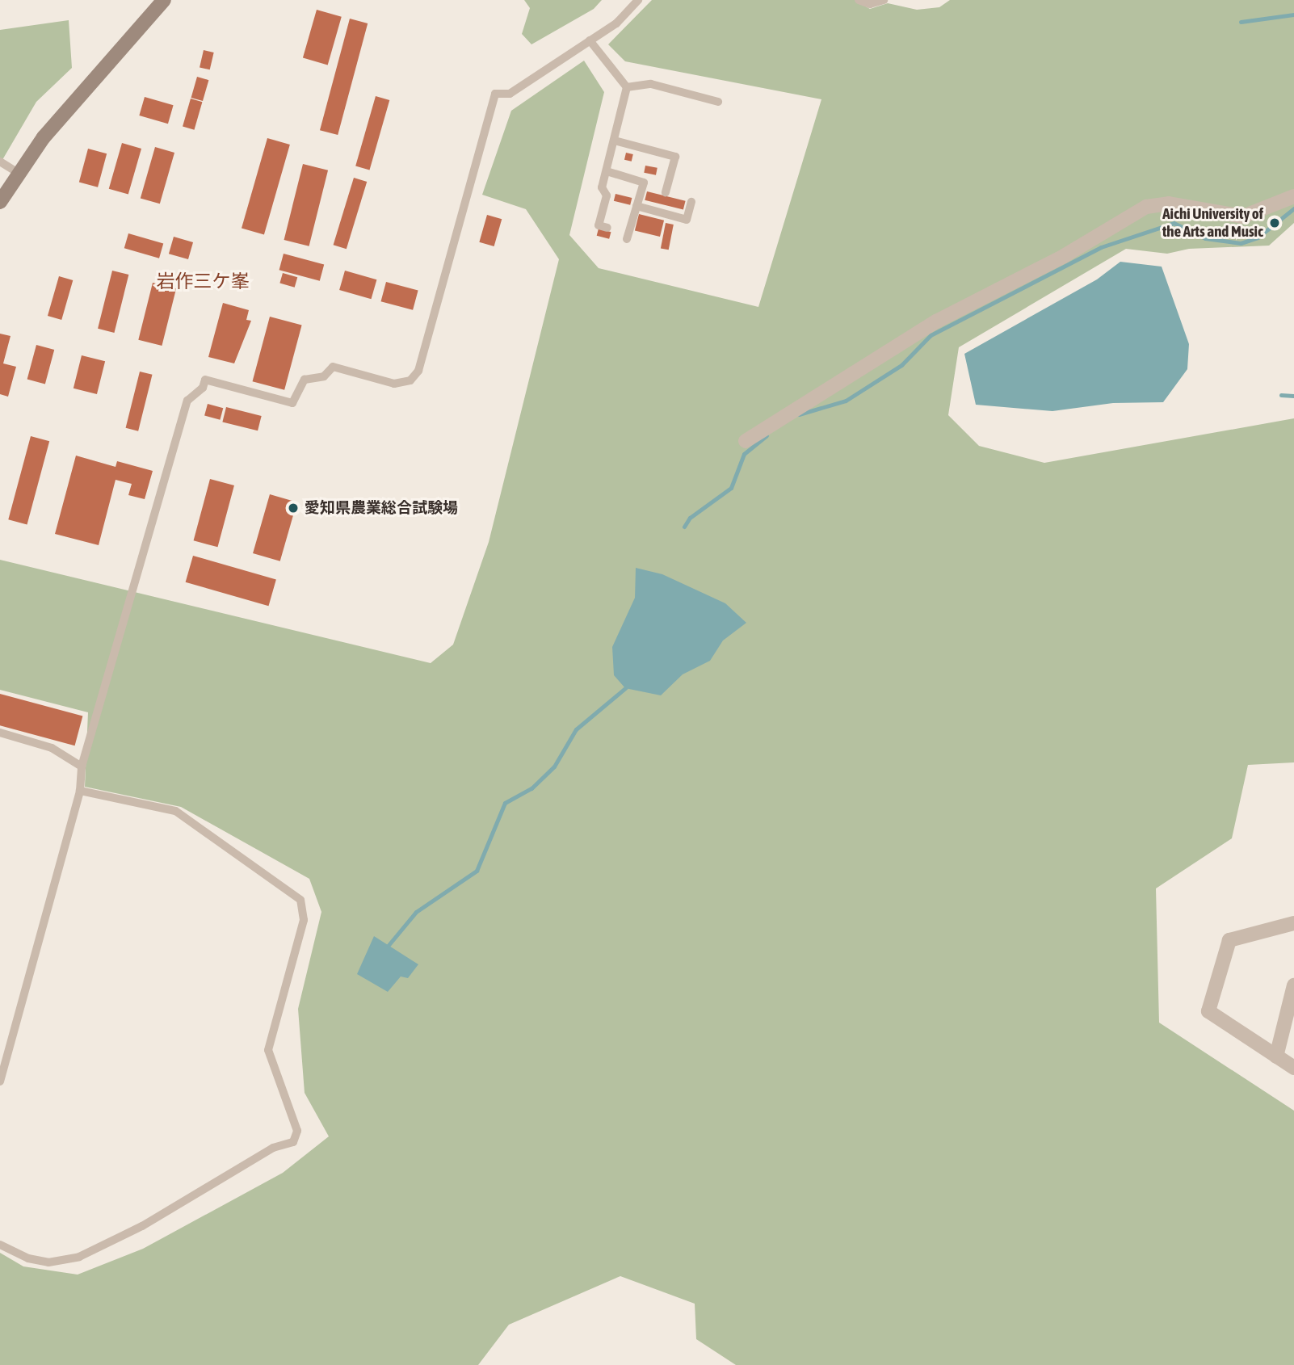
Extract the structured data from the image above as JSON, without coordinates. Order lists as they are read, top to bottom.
{
  "districts": ["岩作三ケ峯"],
  "places": ["Aichi University of the Arts and Music", "愛知県農業総合試験場"]
}
